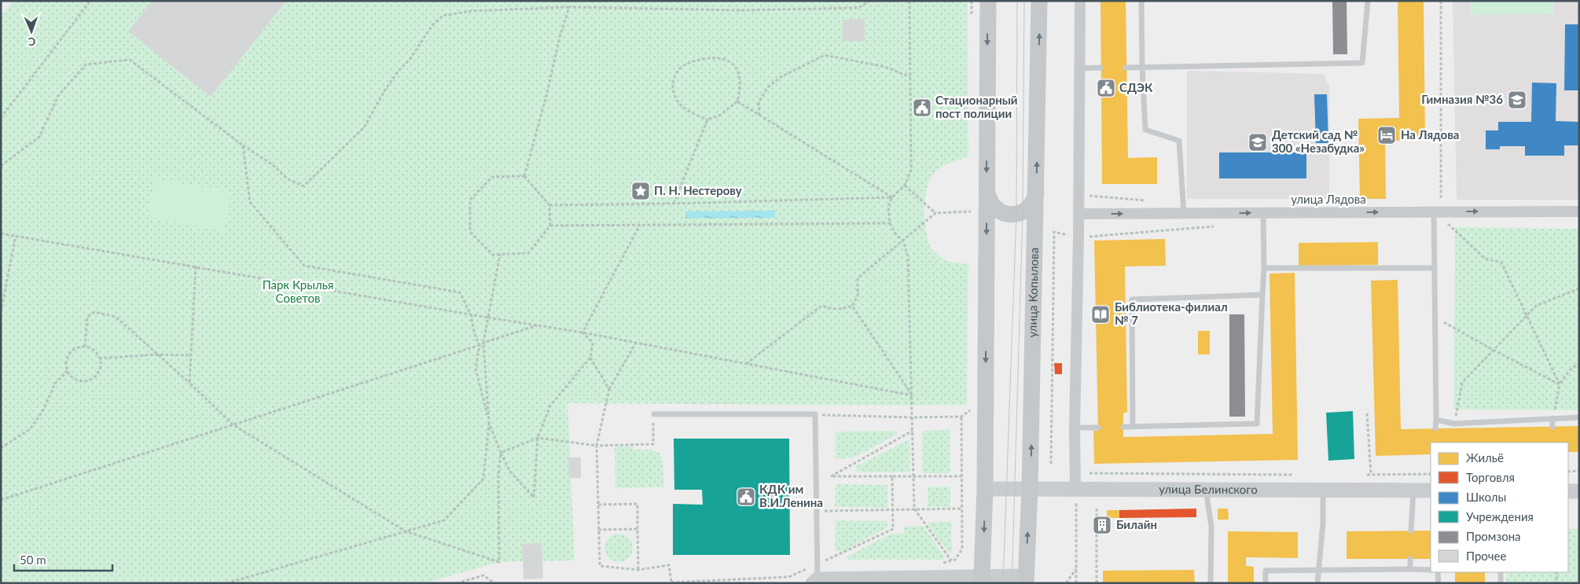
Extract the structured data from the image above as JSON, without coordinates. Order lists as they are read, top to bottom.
{
  "streets": {
    "main road": ["улица Копылова"],
    "street": ["улица Лядова", "улица Белинского"]
  },
  "crossings": [
    ["улица Копылова", "улица Белинского"]
  ],
  "one_way": ["улица Лядова"],
  "parks": ["Парк Крылья Советов"],
  "places": {
    "public building": ["СДЭК", "Стационарный пост полиции", "КДК им В.И.Ленина"],
    "school or university": ["Гимназия №36", "Детский сад № 300 «Незабудка»"],
    "hotel": ["На Лядова"],
    "place": ["П. Н. Нестерову"],
    "library": ["Библиотека-филиал № 7"],
    "building": ["Билайн"]
  },
  "legend": [
    "Жильё",
    "Торговля",
    "Школы",
    "Учреждения",
    "Промзона",
    "Прочее"
  ],
  "scale_bar": "50 m",
  "north": "bottom"
}
